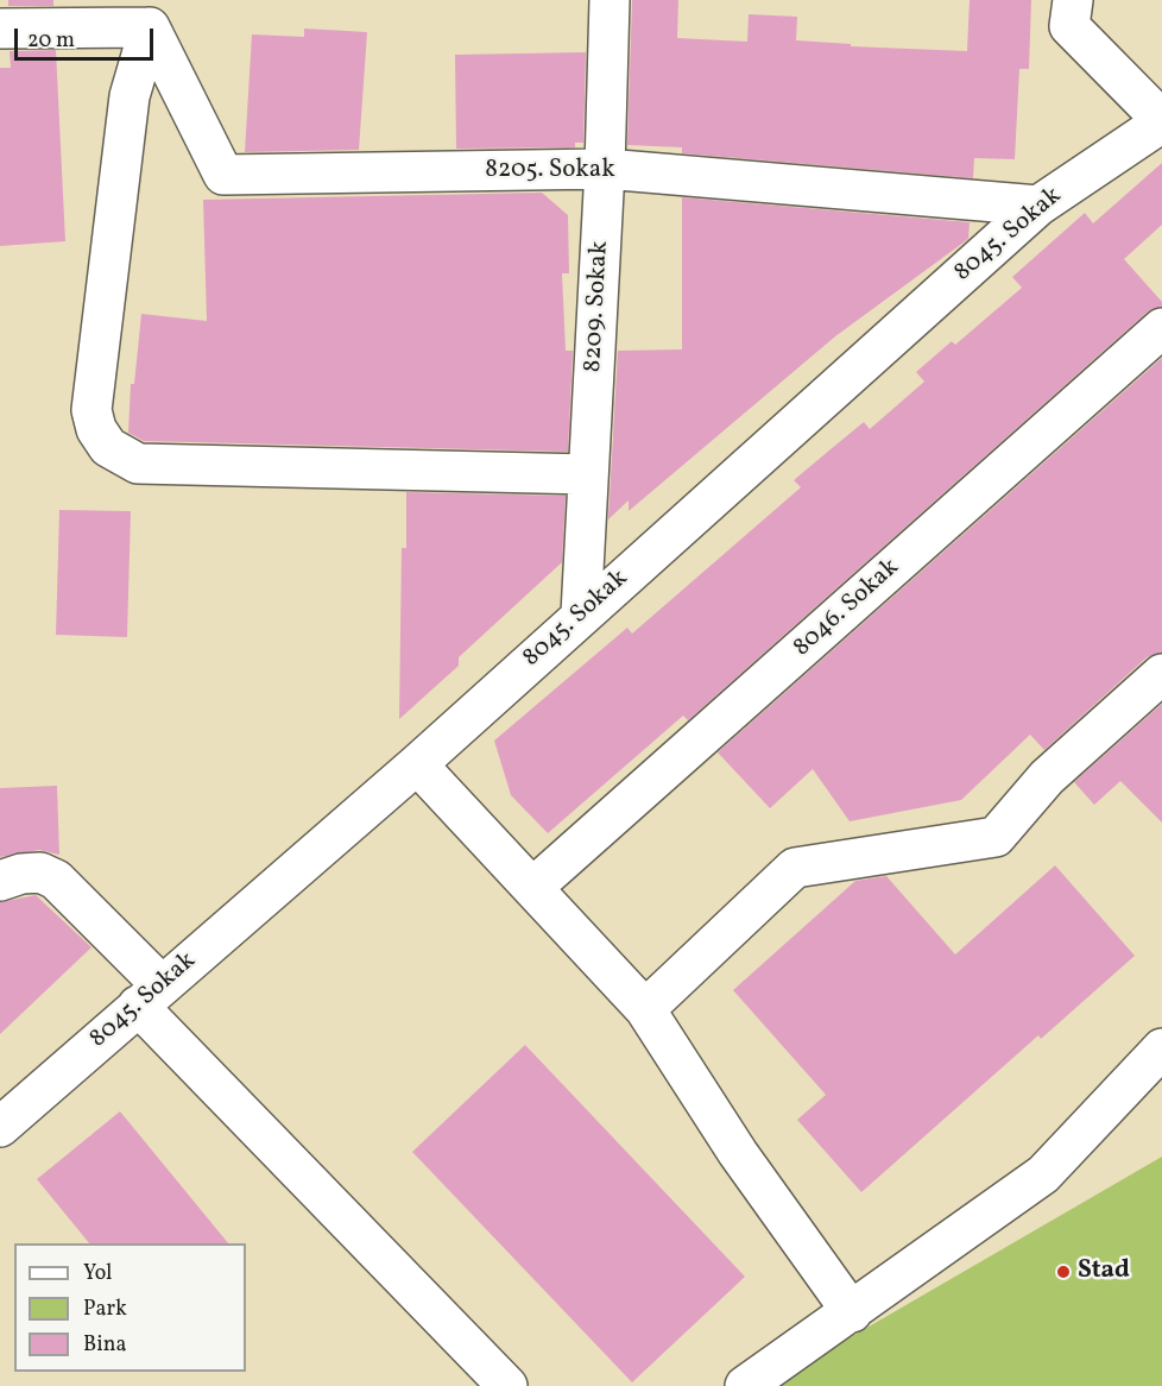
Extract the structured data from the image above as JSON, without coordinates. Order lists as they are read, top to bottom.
{
  "streets": {
    "street": [
      "8205. Sokak",
      "8045. Sokak",
      "8209. Sokak",
      "8046. Sokak"
    ]
  },
  "crossings": [
    ["8205. Sokak", "8045. Sokak"],
    ["8205. Sokak", "8209. Sokak"],
    ["8045. Sokak", "8209. Sokak"]
  ],
  "places": ["Stad"],
  "legend": ["Yol", "Park", "Bina"],
  "scale_bar": "20 m"
}
